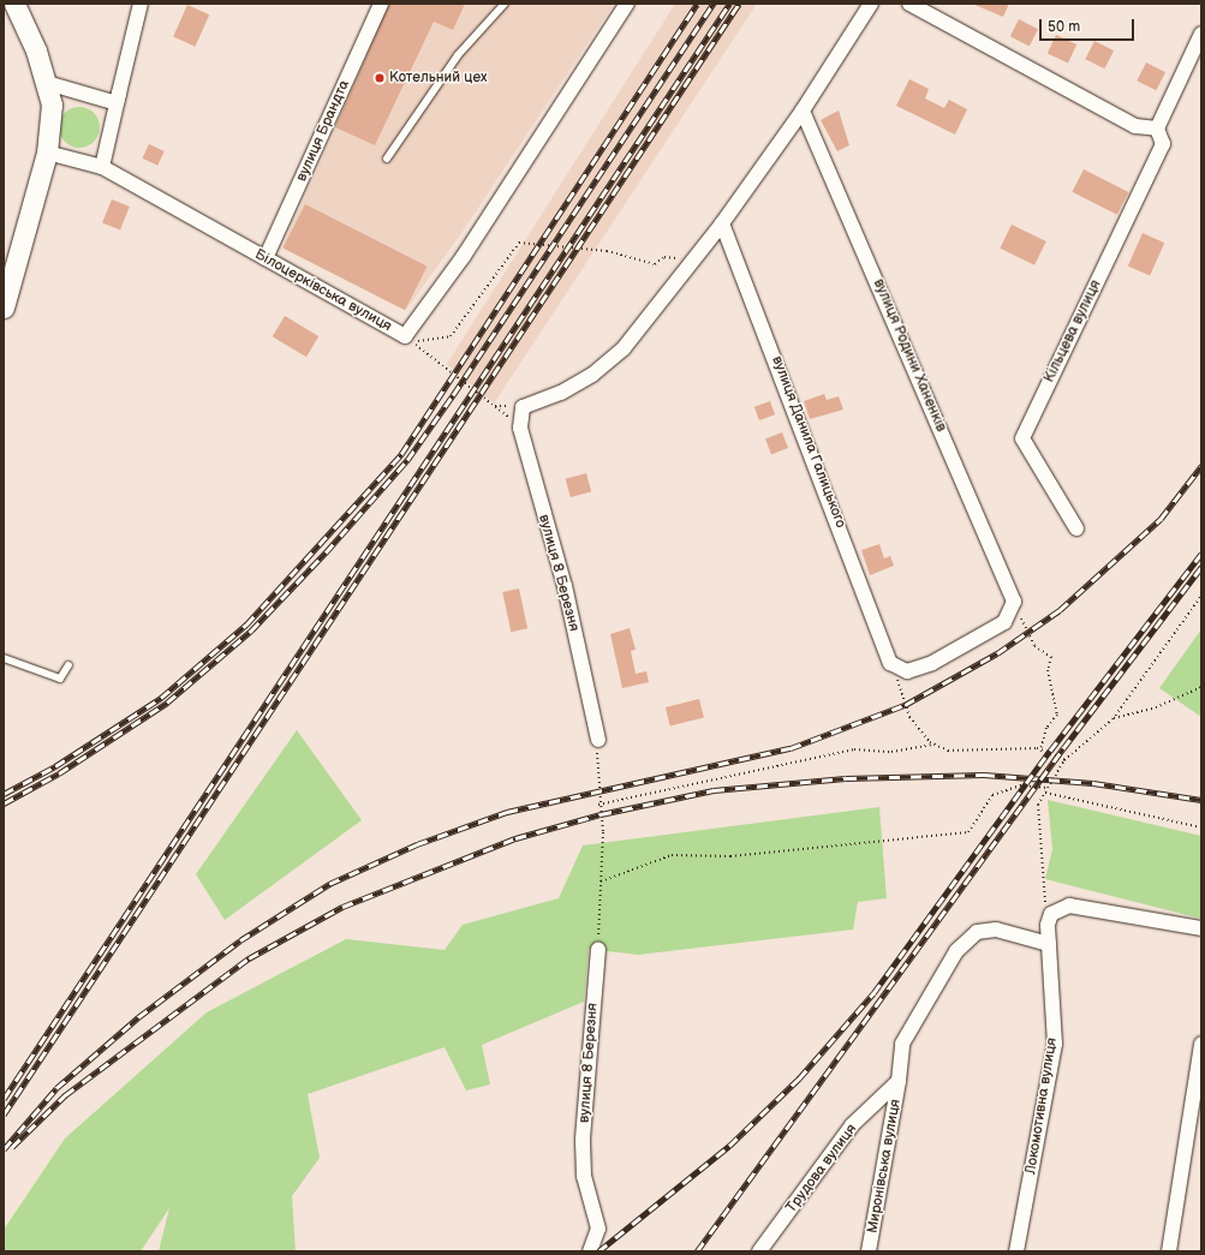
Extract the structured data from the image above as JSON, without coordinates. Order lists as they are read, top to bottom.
{
  "streets": {
    "street": [
      "вулиця Брандта",
      "Білоцерківська вулиця",
      "Кільцева вулиця",
      "вулиця Родини Ханенків",
      "вулиця Данила Галицького",
      "вулиця 8 Березня",
      "Локомотивна вулиця",
      "Миронівська вулиця",
      "Трудова вулиця"
    ]
  },
  "crossings": [
    ["вулиця Брандта", "Білоцерківська вулиця"],
    ["Миронівська вулиця", "Трудова вулиця"]
  ],
  "places": ["Котельний цех"],
  "scale_bar": "50 m"
}
